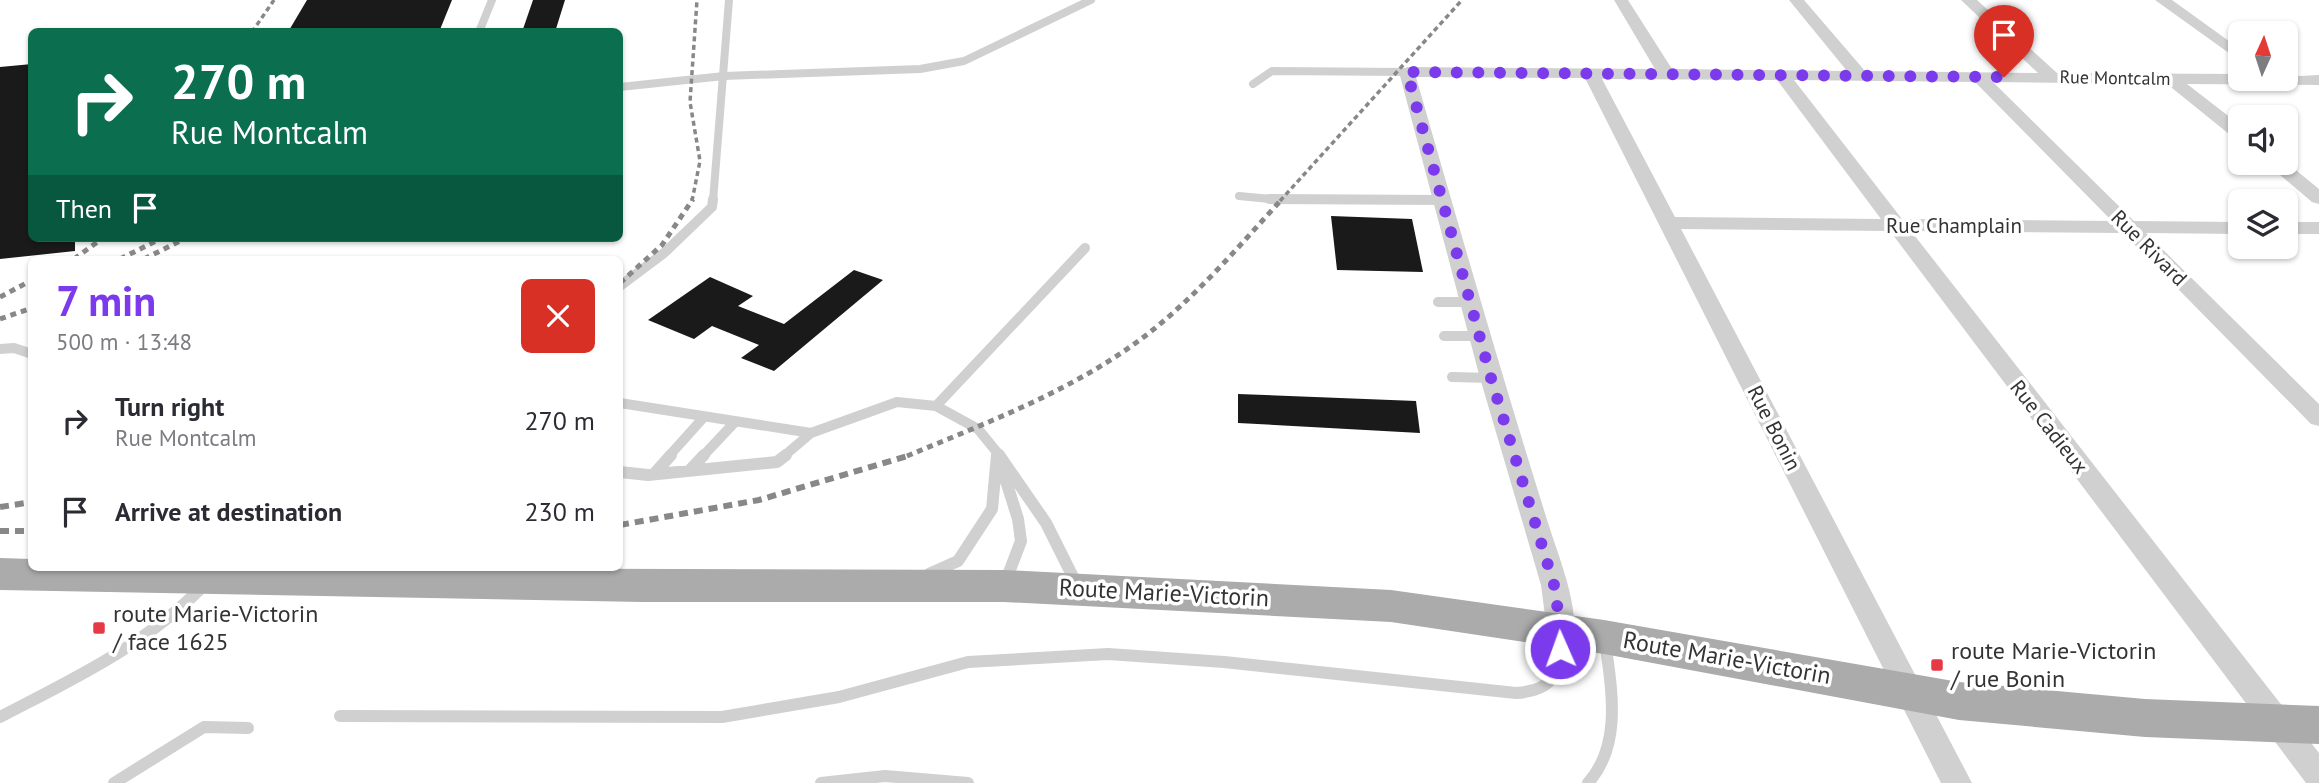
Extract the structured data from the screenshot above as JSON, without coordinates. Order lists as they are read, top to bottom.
{
  "streets": {
    "main road": ["Route Marie-Victorin"],
    "street": [
      "Rue Montcalm",
      "Rue Champlain",
      "Rue Rivard",
      "Rue Cadieux",
      "Rue Bonin"
    ]
  },
  "crossings": [
    ["Rue Montcalm", "Rue Rivard"],
    ["Rue Montcalm", "Rue Cadieux"],
    ["Rue Montcalm", "Rue Bonin"],
    ["Rue Champlain", "Rue Rivard"],
    ["Rue Champlain", "Rue Cadieux"],
    ["Rue Champlain", "Rue Bonin"],
    ["Rue Cadieux", "Route Marie-Victorin"],
    ["Rue Bonin", "Route Marie-Victorin"]
  ],
  "places": {
    "transit": ["route Marie-Victorin / face 1625", "route Marie-Victorin / rue Bonin"]
  },
  "north": "top",
  "page": {
    "turn": ["270 m", "Rue Montcalm"],
    "then": "Then",
    "heading": ["7 min", "500 m · 13:48"],
    "list": [
      {
        "name": "Turn right",
        "note": "Rue Montcalm",
        "value": "270 m"
      },
      {
        "name": "Arrive at destination",
        "value": "230 m"
      }
    ]
  }
}
